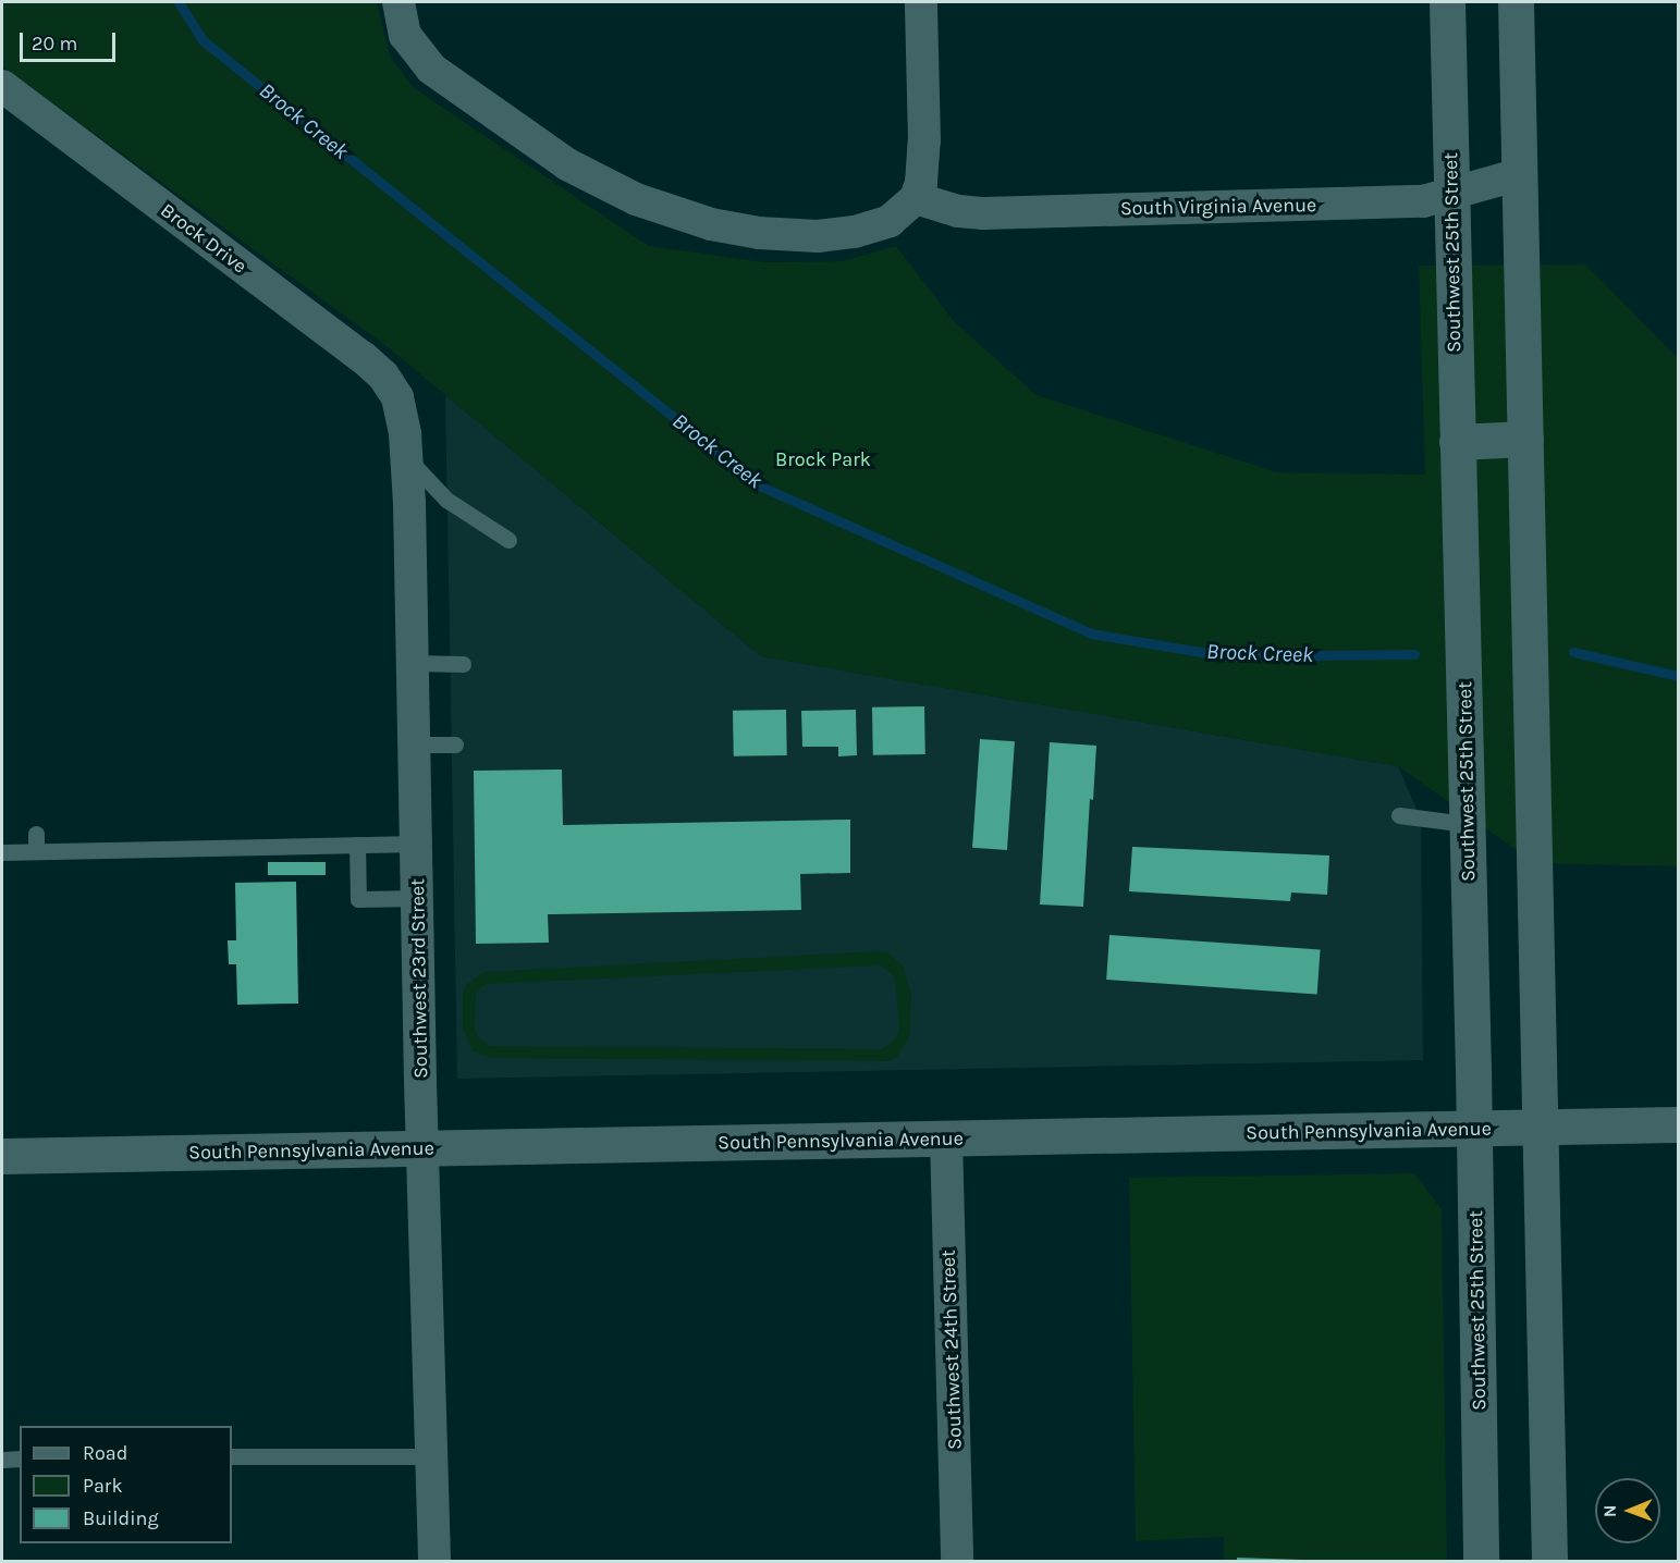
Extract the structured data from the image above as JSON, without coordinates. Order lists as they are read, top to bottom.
{
  "streets": {
    "street": [
      "South Virginia Avenue",
      "Brock Drive",
      "Southwest 25th Street",
      "Southwest 23rd Street",
      "South Pennsylvania Avenue",
      "Southwest 24th Street"
    ]
  },
  "crossings": [
    ["South Virginia Avenue", "Southwest 25th Street"],
    ["Brock Drive", "Southwest 23rd Street"],
    ["Southwest 25th Street", "South Pennsylvania Avenue"],
    ["Southwest 23rd Street", "South Pennsylvania Avenue"],
    ["South Pennsylvania Avenue", "Southwest 24th Street"]
  ],
  "water": ["Brock Creek"],
  "parks": ["Brock Park"],
  "legend": ["Road", "Park", "Building"],
  "scale_bar": "20 m",
  "north": "left"
}
